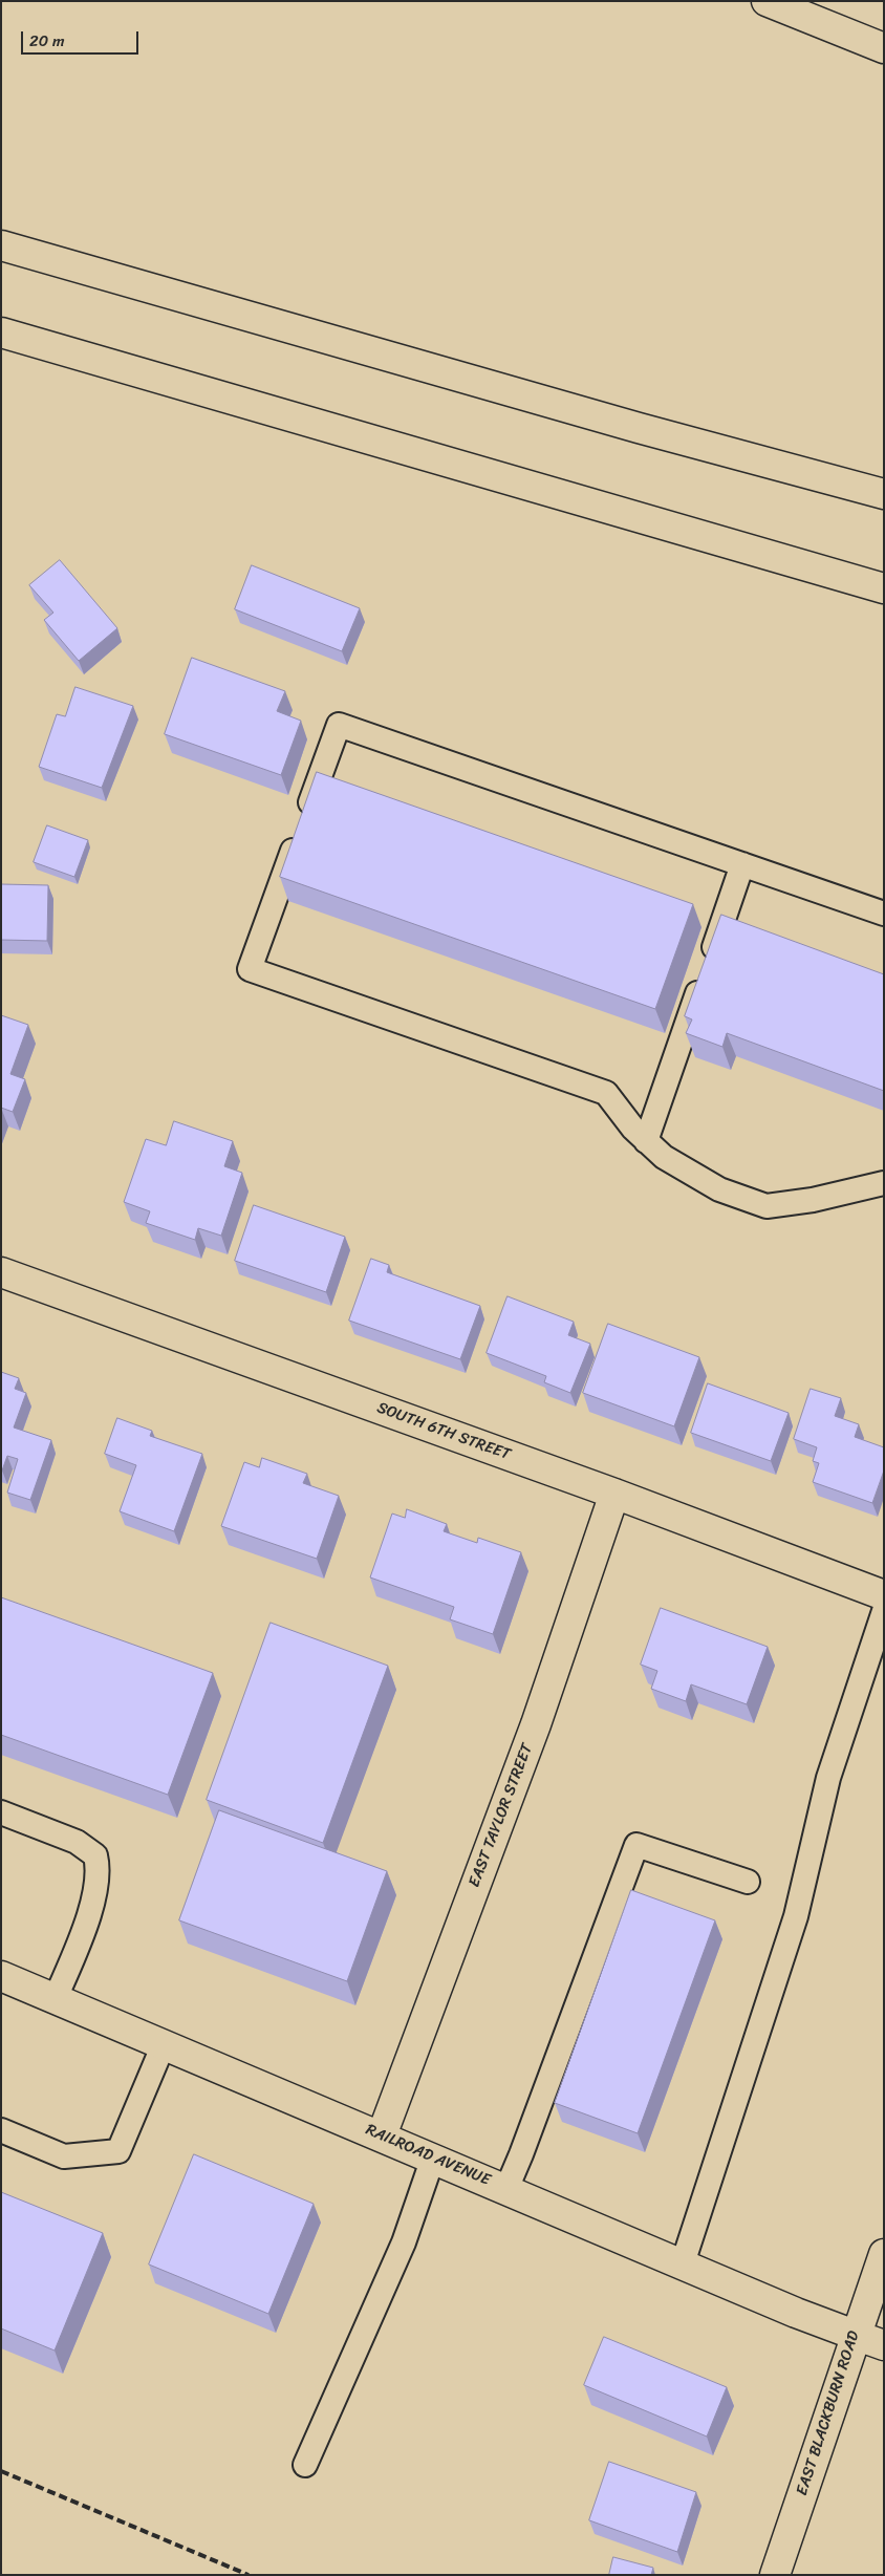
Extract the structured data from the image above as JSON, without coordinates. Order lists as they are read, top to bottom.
{
  "streets": {
    "main road": [
      "SOUTH 6TH STREET",
      "EAST TAYLOR STREET",
      "RAILROAD AVENUE",
      "EAST BLACKBURN ROAD"
    ]
  },
  "crossings": [
    ["SOUTH 6TH STREET", "EAST TAYLOR STREET"],
    ["EAST TAYLOR STREET", "RAILROAD AVENUE"],
    ["RAILROAD AVENUE", "EAST BLACKBURN ROAD"]
  ],
  "scale_bar": "20 m"
}
